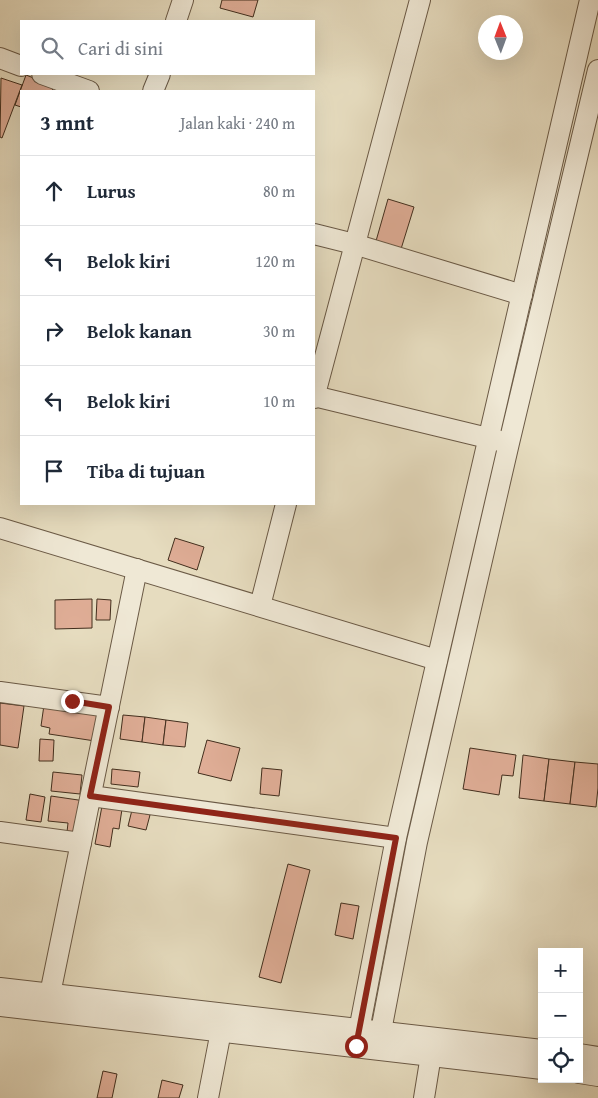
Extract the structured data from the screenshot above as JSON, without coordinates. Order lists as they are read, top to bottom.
{
  "north": "top",
  "page": {
    "search": "Cari di sini",
    "heading": ["3 mnt", "Jalan kaki · 240 m"],
    "list": [
      ["Lurus", "80 m"],
      ["Belok kiri", "120 m"],
      ["Belok kanan", "30 m"],
      ["Belok kiri", "10 m"],
      "Tiba di tujuan"
    ],
    "map_buttons": ["+", "−"]
  }
}
